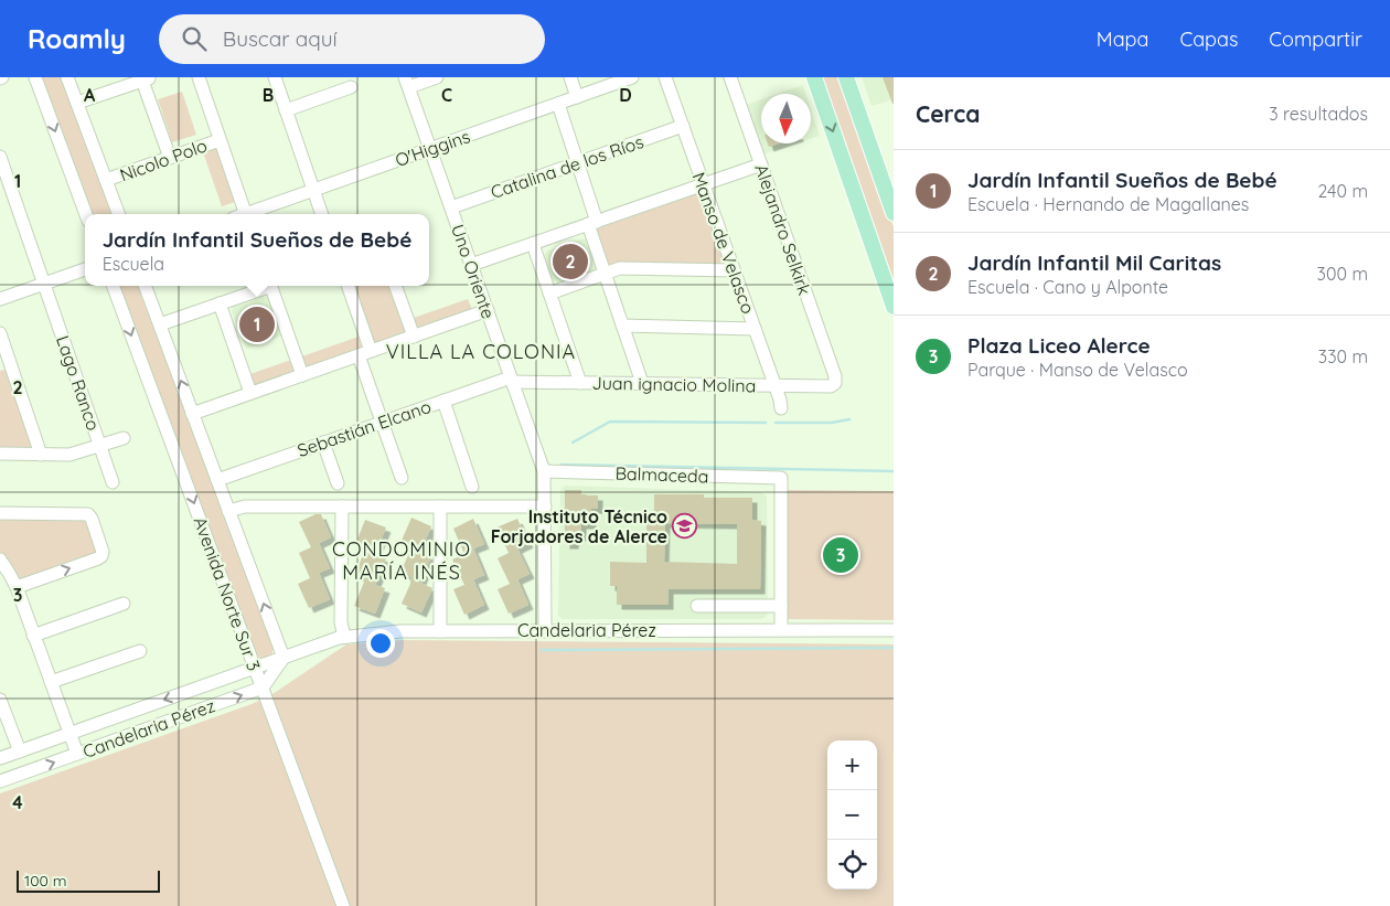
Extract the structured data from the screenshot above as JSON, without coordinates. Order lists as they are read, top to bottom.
{
  "streets": {
    "street": [
      "O'Higgins",
      "Nicolo Polo",
      "Catalina de los Ríos",
      "Alejandro Selkirk",
      "Manso de Velasco",
      "Uno Oriente",
      "Lago Ranco",
      "Juan ignacio Molina",
      "Sebastián Elcano",
      "Balmaceda",
      "Avenida Norte Sur 3",
      "Candelaria Pérez"
    ]
  },
  "crossings": [
    ["O'Higgins", "Uno Oriente"],
    ["Catalina de los Ríos", "Manso de Velasco"],
    ["Catalina de los Ríos", "Uno Oriente"],
    ["Alejandro Selkirk", "Juan ignacio Molina"],
    ["Manso de Velasco", "Juan ignacio Molina"],
    ["Uno Oriente", "Juan ignacio Molina"],
    ["Uno Oriente", "Sebastián Elcano"],
    ["Uno Oriente", "Balmaceda"],
    ["Uno Oriente", "Candelaria Pérez"],
    ["Juan ignacio Molina", "Sebastián Elcano"],
    ["Sebastián Elcano", "Avenida Norte Sur 3"],
    ["Avenida Norte Sur 3", "Candelaria Pérez"]
  ],
  "districts": ["VILLA LA COLONIA", "CONDOMINIO MARÍA INÉS"],
  "places": {
    "school or university": ["Instituto Técnico Forjadores de Alerce"]
  },
  "scale_bar": "100 m",
  "north": "bottom",
  "page": {
    "header": "Roamly",
    "search": "Buscar aquí",
    "nav": ["Mapa", "Capas", "Compartir"],
    "heading": ["Cerca", "3 resultados"],
    "list": [
      {
        "mark": "1",
        "name": "Jardín Infantil Sueños de Bebé",
        "note": "Escuela · Hernando de Magallanes",
        "value": "240 m"
      },
      {
        "mark": "2",
        "name": "Jardín Infantil Mil Caritas",
        "note": "Escuela · Cano y Alponte",
        "value": "300 m"
      },
      {
        "mark": "3",
        "name": "Plaza Liceo Alerce",
        "note": "Parque · Manso de Velasco",
        "value": "330 m"
      }
    ],
    "popup": ["Jardín Infantil Sueños de Bebé", "Escuela"],
    "pins": ["2", "1", "3"],
    "map_buttons": ["+", "−"],
    "scale": "100 m"
  },
  "grid": {
    "columns": [
      "A",
      "B",
      "C",
      "D"
    ],
    "rows": [
      "1",
      "2",
      "3",
      "4"
    ]
  }
}
